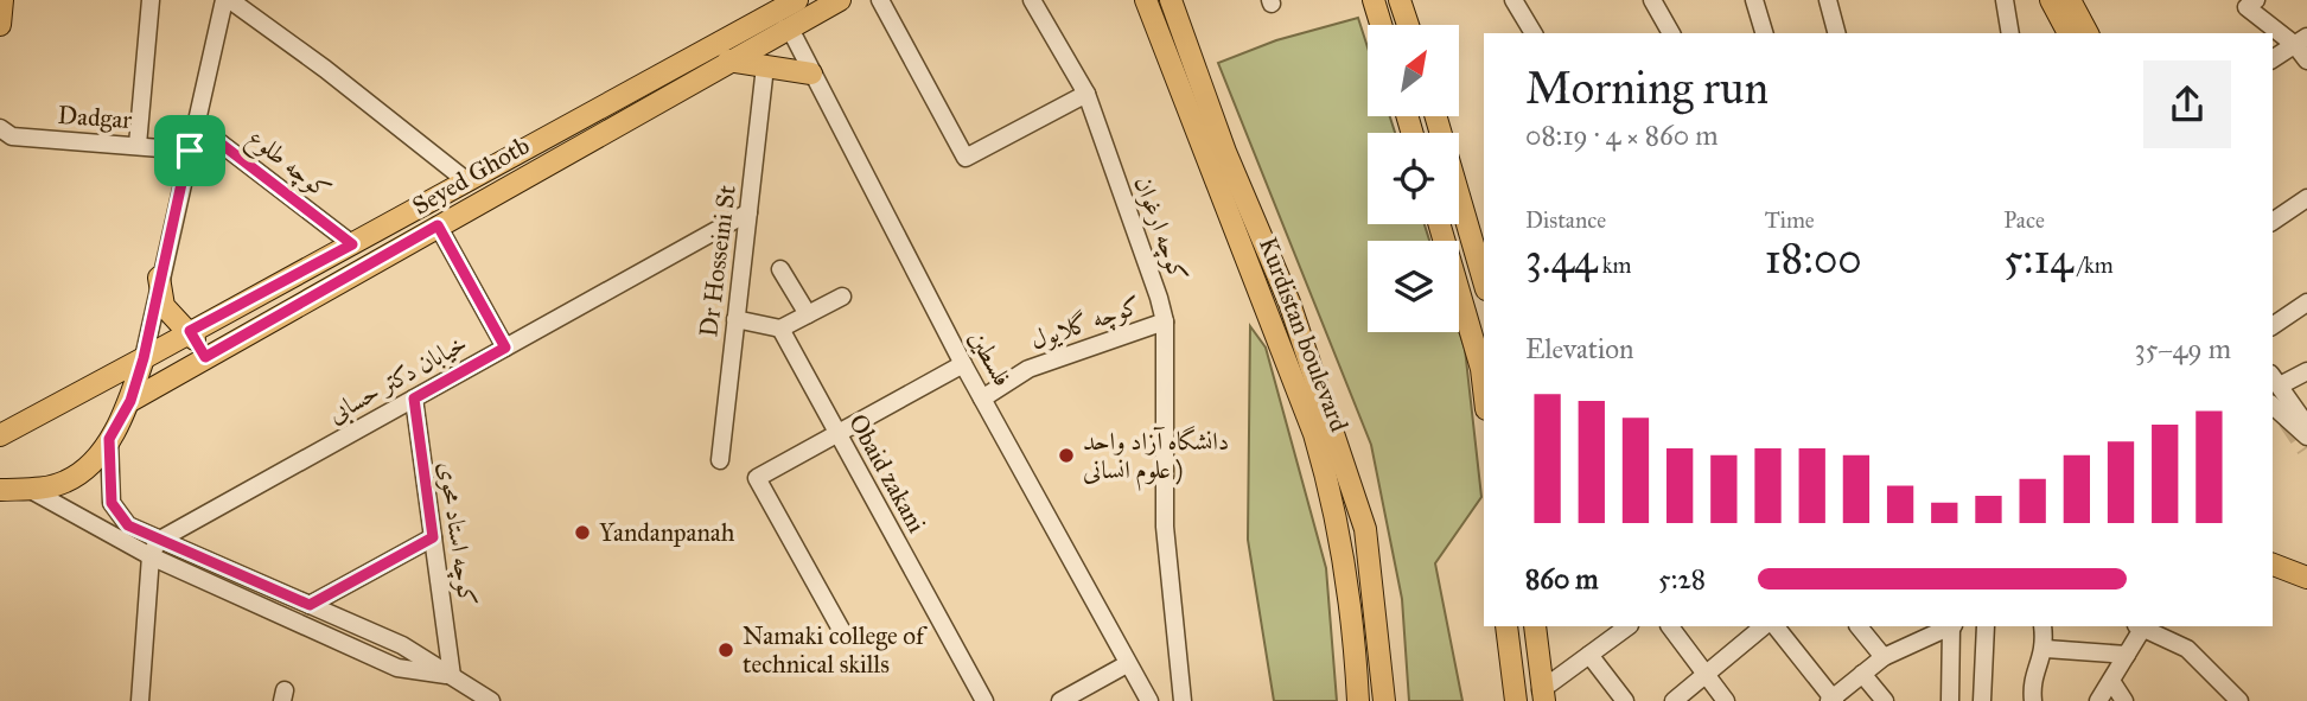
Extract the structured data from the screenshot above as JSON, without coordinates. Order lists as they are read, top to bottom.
{
  "streets": {
    "main road": ["Seyed Ghotb", "Kurdistan boulevard"],
    "street": [
      "Dadgar",
      "کوچه طلوع",
      "کوچه ارغوان",
      "Dr Hosseini St",
      "کوچه گلایول",
      "فلسطین",
      "خیابان دکتر حسابی",
      "Obaid zakani",
      "کوچه استاد محوی"
    ]
  },
  "crossings": [
    ["کوچه طلوع", "Seyed Ghotb"],
    ["Seyed Ghotb", "فلسطین"],
    ["کوچه ارغوان", "کوچه گلایول"],
    ["Dr Hosseini St", "خیابان دکتر حسابی"],
    ["کوچه گلایول", "فلسطین"],
    ["فلسطین", "Obaid zakani"],
    ["خیابان دکتر حسابی", "کوچه استاد محوی"]
  ],
  "places": ["دانشگاه آزاد واحد علوم انسانی )", "Yandanpanah", "Namaki college of technical skills"],
  "north": "top right",
  "page": {
    "heading": ["Morning run", "08:19 · 4 × 860 m"],
    "stats": [
      ["Distance", "3.44 km"],
      ["Time", "18:00"],
      ["Pace", "5:14 /km"]
    ],
    "chart": ["Elevation", "35–49 m"],
    "list": [
      {
        "name": "860 m",
        "note": "5:28"
      }
    ]
  }
}
